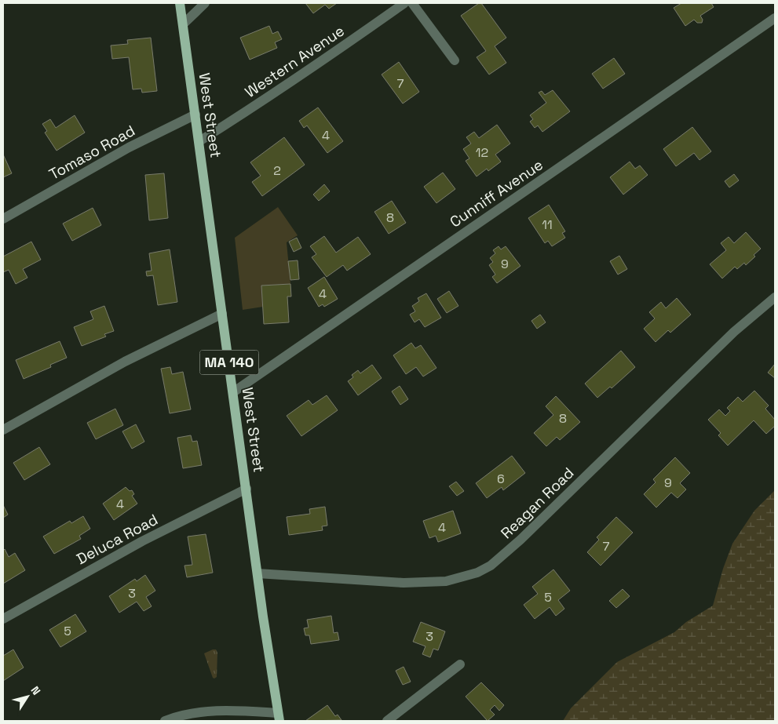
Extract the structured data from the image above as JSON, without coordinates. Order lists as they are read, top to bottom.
{
  "streets": {
    "main road": ["West Street", "MA 140"],
    "street": [
      "Western Avenue",
      "Tomaso Road",
      "Cunniff Avenue",
      "Reagan Road",
      "Deluca Road"
    ]
  },
  "crossings": [
    ["Western Avenue", "West Street"],
    ["West Street", "Tomaso Road"],
    ["West Street", "Cunniff Avenue"],
    ["West Street", "Reagan Road"],
    ["West Street", "Deluca Road"]
  ],
  "house_numbers": [
    "7",
    "4",
    "12",
    "2",
    "8",
    "11",
    "9",
    "4",
    "8",
    "6",
    "9",
    "4",
    "4",
    "7",
    "3",
    "5",
    "5",
    "3"
  ],
  "north": "top right"
}
